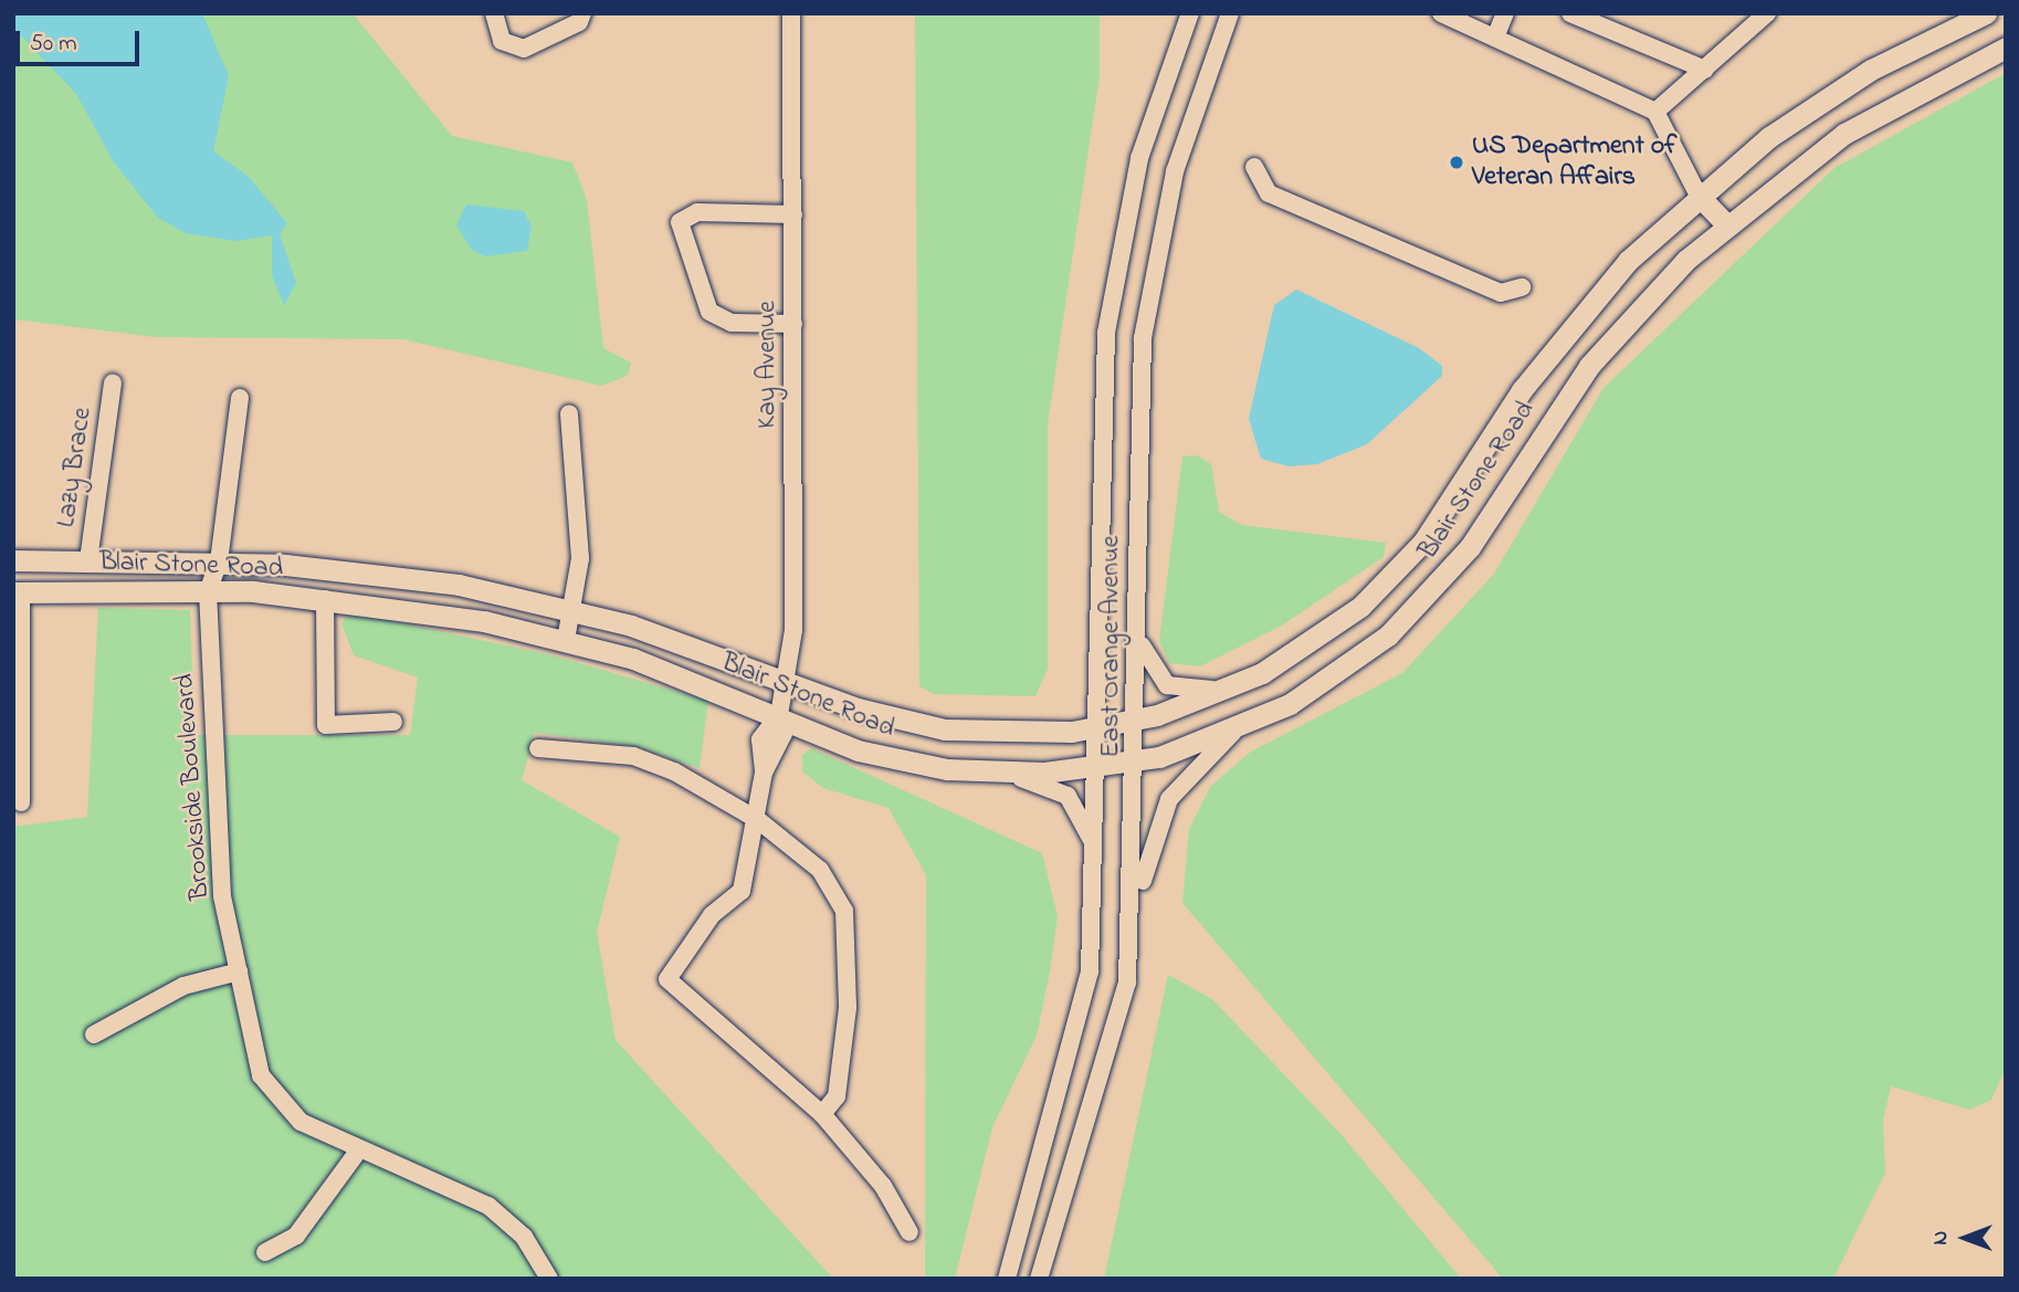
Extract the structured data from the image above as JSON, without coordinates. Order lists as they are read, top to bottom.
{
  "streets": {
    "main road": ["Blair Stone Road"],
    "street": [
      "Kay Avenue",
      "Lazy Brace",
      "East Orange Avenue",
      "Brookside Boulevard"
    ]
  },
  "crossings": [
    ["Kay Avenue", "Blair Stone Road"],
    ["Lazy Brace", "Blair Stone Road"],
    ["Blair Stone Road", "East Orange Avenue"],
    ["Blair Stone Road", "Brookside Boulevard"]
  ],
  "places": ["US Department of Veteran Affairs"],
  "scale_bar": "50 m",
  "north": "left"
}
